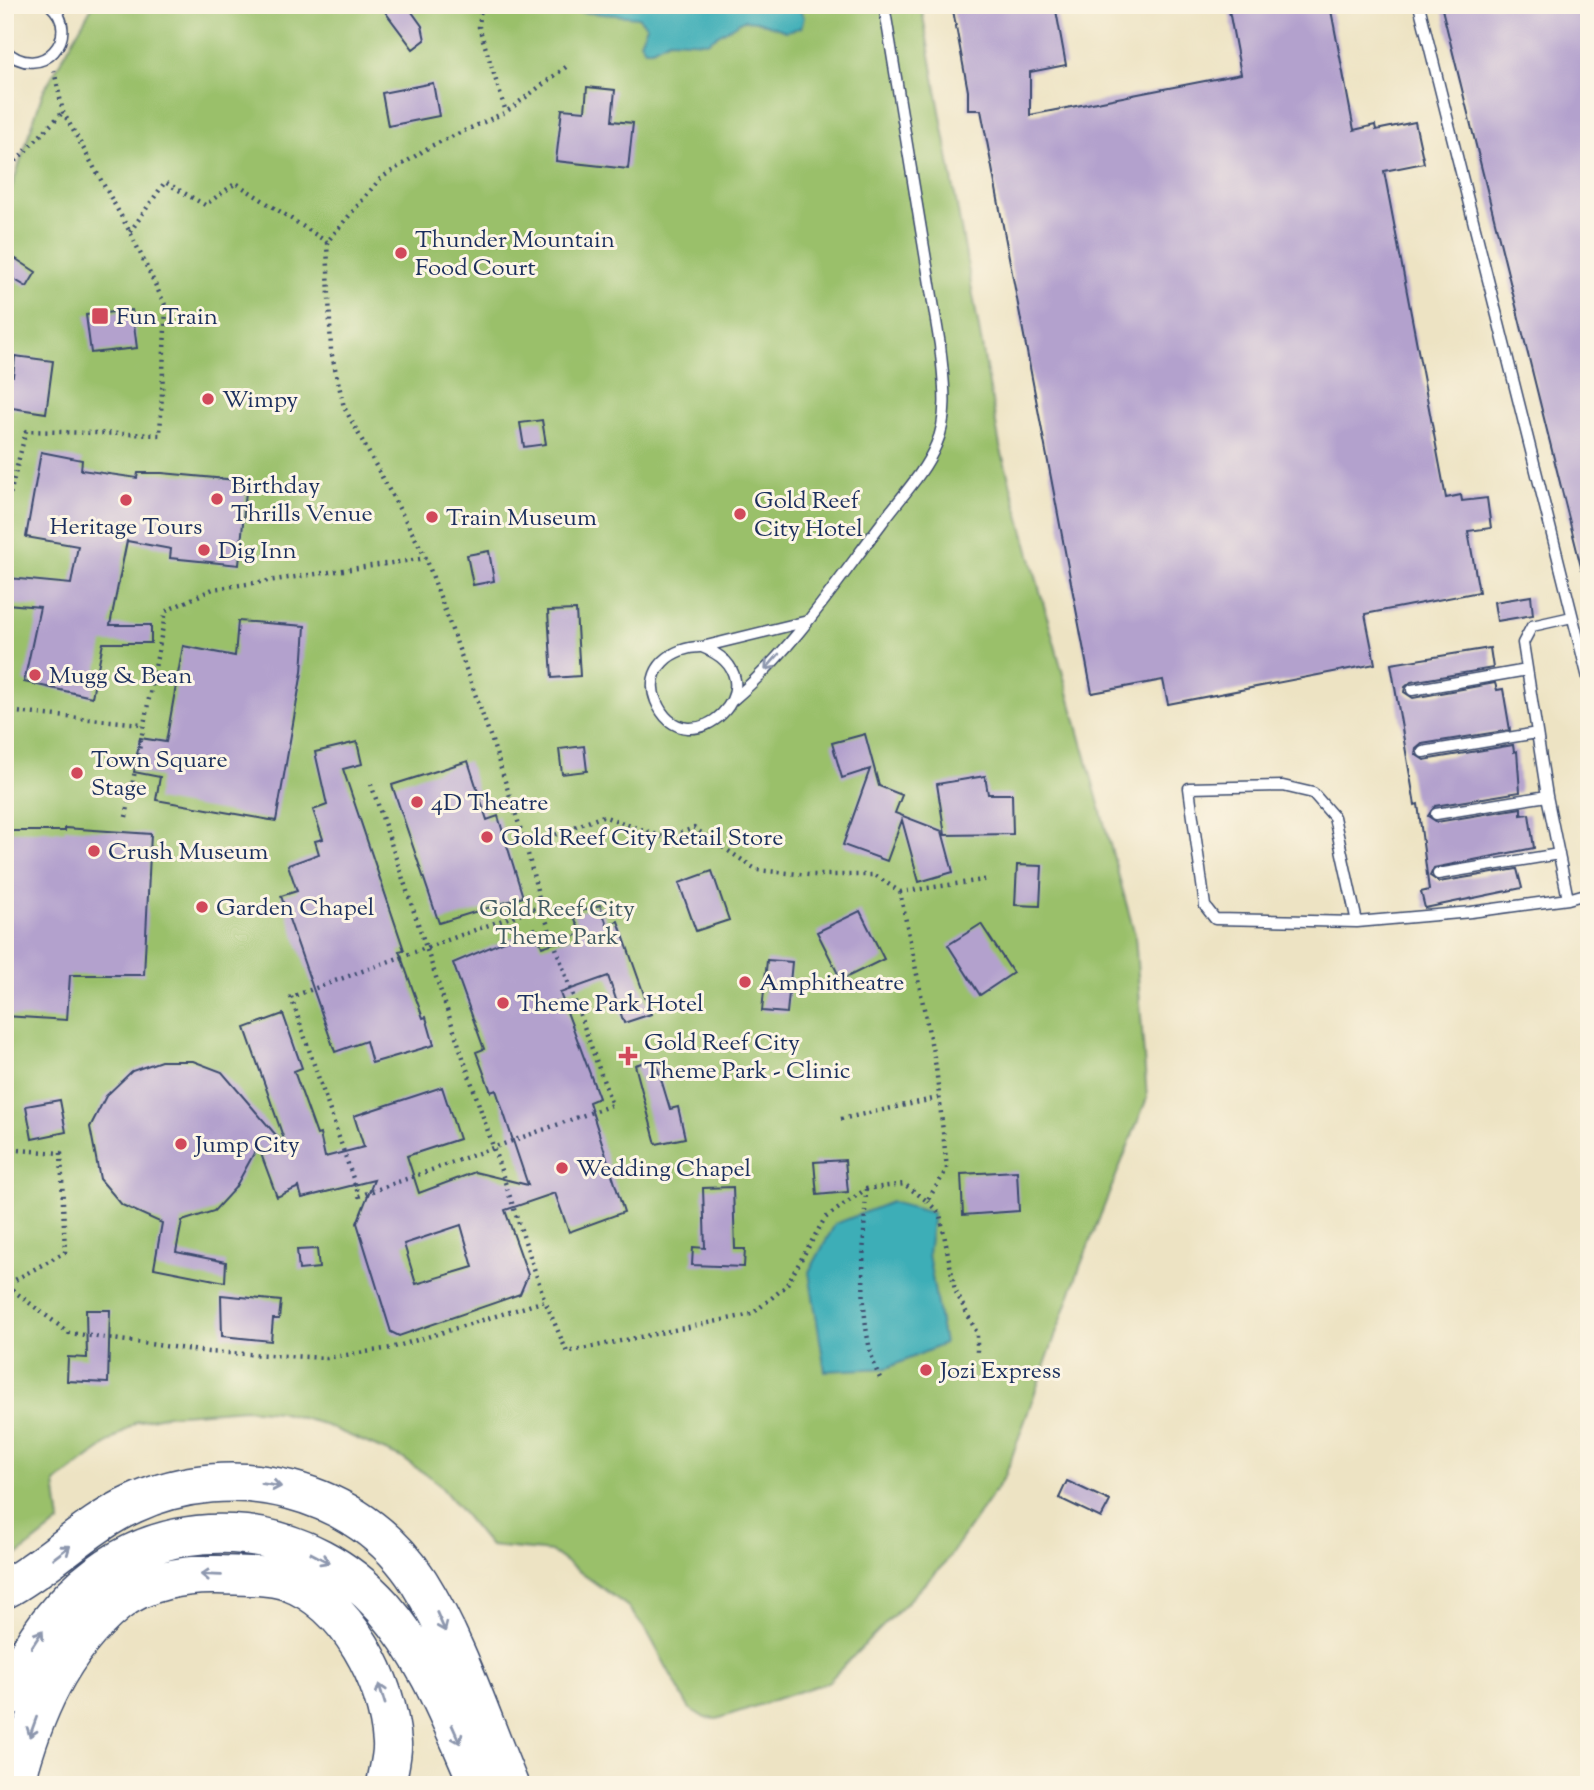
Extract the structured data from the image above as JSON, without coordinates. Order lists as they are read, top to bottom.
{
  "parks": ["Gold Reef City Theme Park"],
  "places": {
    "other": [
      "Thunder Mountain Food Court",
      "Wimpy",
      "Birthday Thrills Venue",
      "Heritage Tours",
      "Gold Reef City Hotel",
      "Train Museum",
      "Dig Inn",
      "Mugg & Bean",
      "Town Square Stage",
      "4D Theatre",
      "Gold Reef City Retail Store",
      "Crush Museum",
      "Garden Chapel",
      "Amphitheatre",
      "Theme Park Hotel",
      "Jump City",
      "Wedding Chapel",
      "Jozi Express"
    ],
    "transit": ["Fun Train"],
    "health": ["Gold Reef City Theme Park - Clinic"]
  }
}
